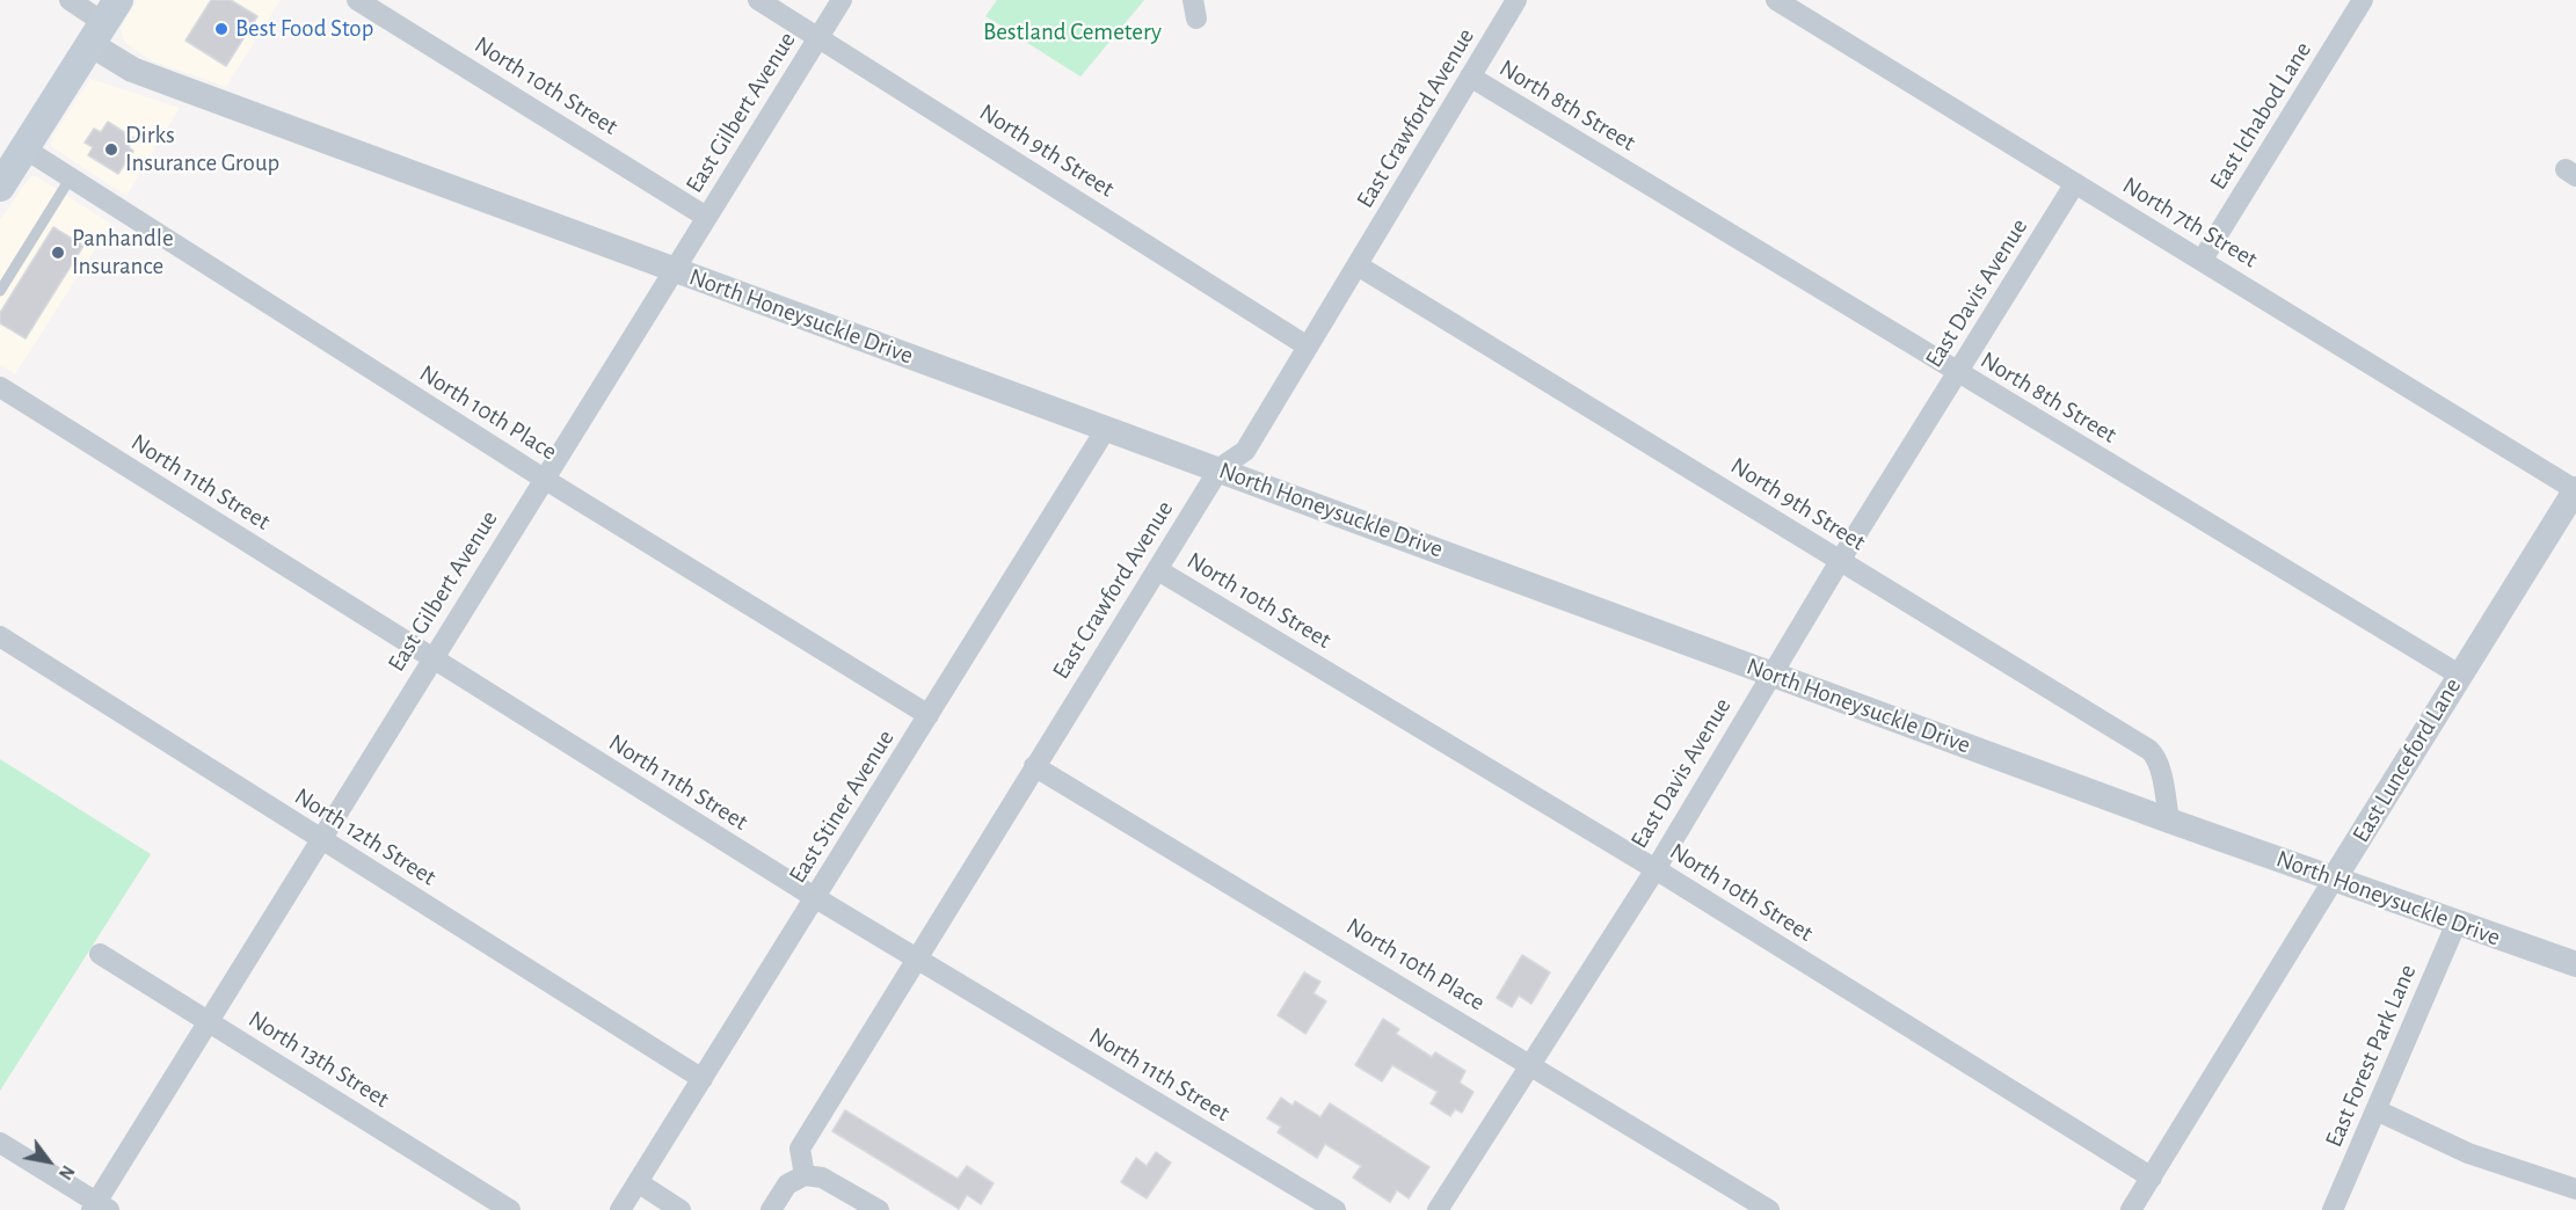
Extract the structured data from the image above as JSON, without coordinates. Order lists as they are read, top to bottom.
{
  "streets": {
    "street": [
      "North 10th Street",
      "North 8th Street",
      "East Gilbert Avenue",
      "East Ichabod Lane",
      "East Crawford Avenue",
      "North 9th Street",
      "North 7th Street",
      "East Davis Avenue",
      "North Honeysuckle Drive",
      "North 10th Place",
      "North 11th Street",
      "East Lunceford Lane",
      "East Stiner Avenue",
      "North 12th Street",
      "East Forest Park Lane",
      "North 13th Street"
    ]
  },
  "crossings": [
    ["North 10th Street", "East Gilbert Avenue"],
    ["North 10th Street", "East Crawford Avenue"],
    ["North 10th Street", "East Davis Avenue"],
    ["North 10th Street", "East Lunceford Lane"],
    ["North 8th Street", "East Crawford Avenue"],
    ["North 8th Street", "East Davis Avenue"],
    ["North 8th Street", "East Lunceford Lane"],
    ["East Gilbert Avenue", "North 9th Street"],
    ["East Gilbert Avenue", "North Honeysuckle Drive"],
    ["East Gilbert Avenue", "North 10th Place"],
    ["East Gilbert Avenue", "North 11th Street"],
    ["East Gilbert Avenue", "North 12th Street"],
    ["East Gilbert Avenue", "North 13th Street"],
    ["East Ichabod Lane", "North 7th Street"],
    ["East Crawford Avenue", "North 9th Street"],
    ["East Crawford Avenue", "North Honeysuckle Drive"],
    ["East Crawford Avenue", "North 10th Place"],
    ["East Crawford Avenue", "North 11th Street"],
    ["North 9th Street", "East Davis Avenue"],
    ["North 9th Street", "North Honeysuckle Drive"],
    ["North 7th Street", "East Davis Avenue"],
    ["North 7th Street", "East Lunceford Lane"],
    ["East Davis Avenue", "North Honeysuckle Drive"],
    ["East Davis Avenue", "North 10th Place"],
    ["North Honeysuckle Drive", "East Lunceford Lane"],
    ["North Honeysuckle Drive", "East Stiner Avenue"],
    ["North Honeysuckle Drive", "East Forest Park Lane"],
    ["North 10th Place", "East Stiner Avenue"],
    ["North 11th Street", "East Stiner Avenue"],
    ["East Stiner Avenue", "North 12th Street"]
  ],
  "parks": ["Bestland Cemetery"],
  "places": ["Best Food Stop", "Dirks Insurance Group", "Panhandle Insurance"],
  "north": "bottom right"
}
